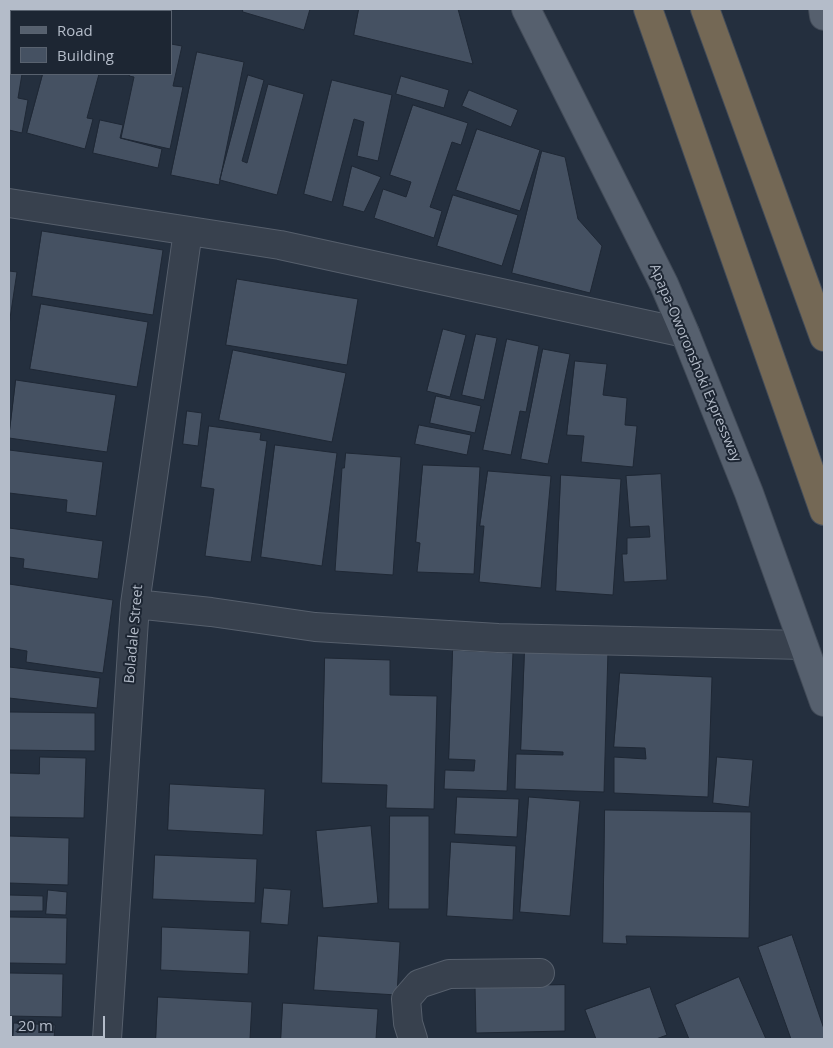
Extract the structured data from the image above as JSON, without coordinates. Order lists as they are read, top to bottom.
{
  "streets": {
    "main road": ["Apapa-Oworonshoki Expressway"],
    "street": ["Boladale Street"]
  },
  "legend": ["Road", "Building"],
  "scale_bar": "20 m"
}
